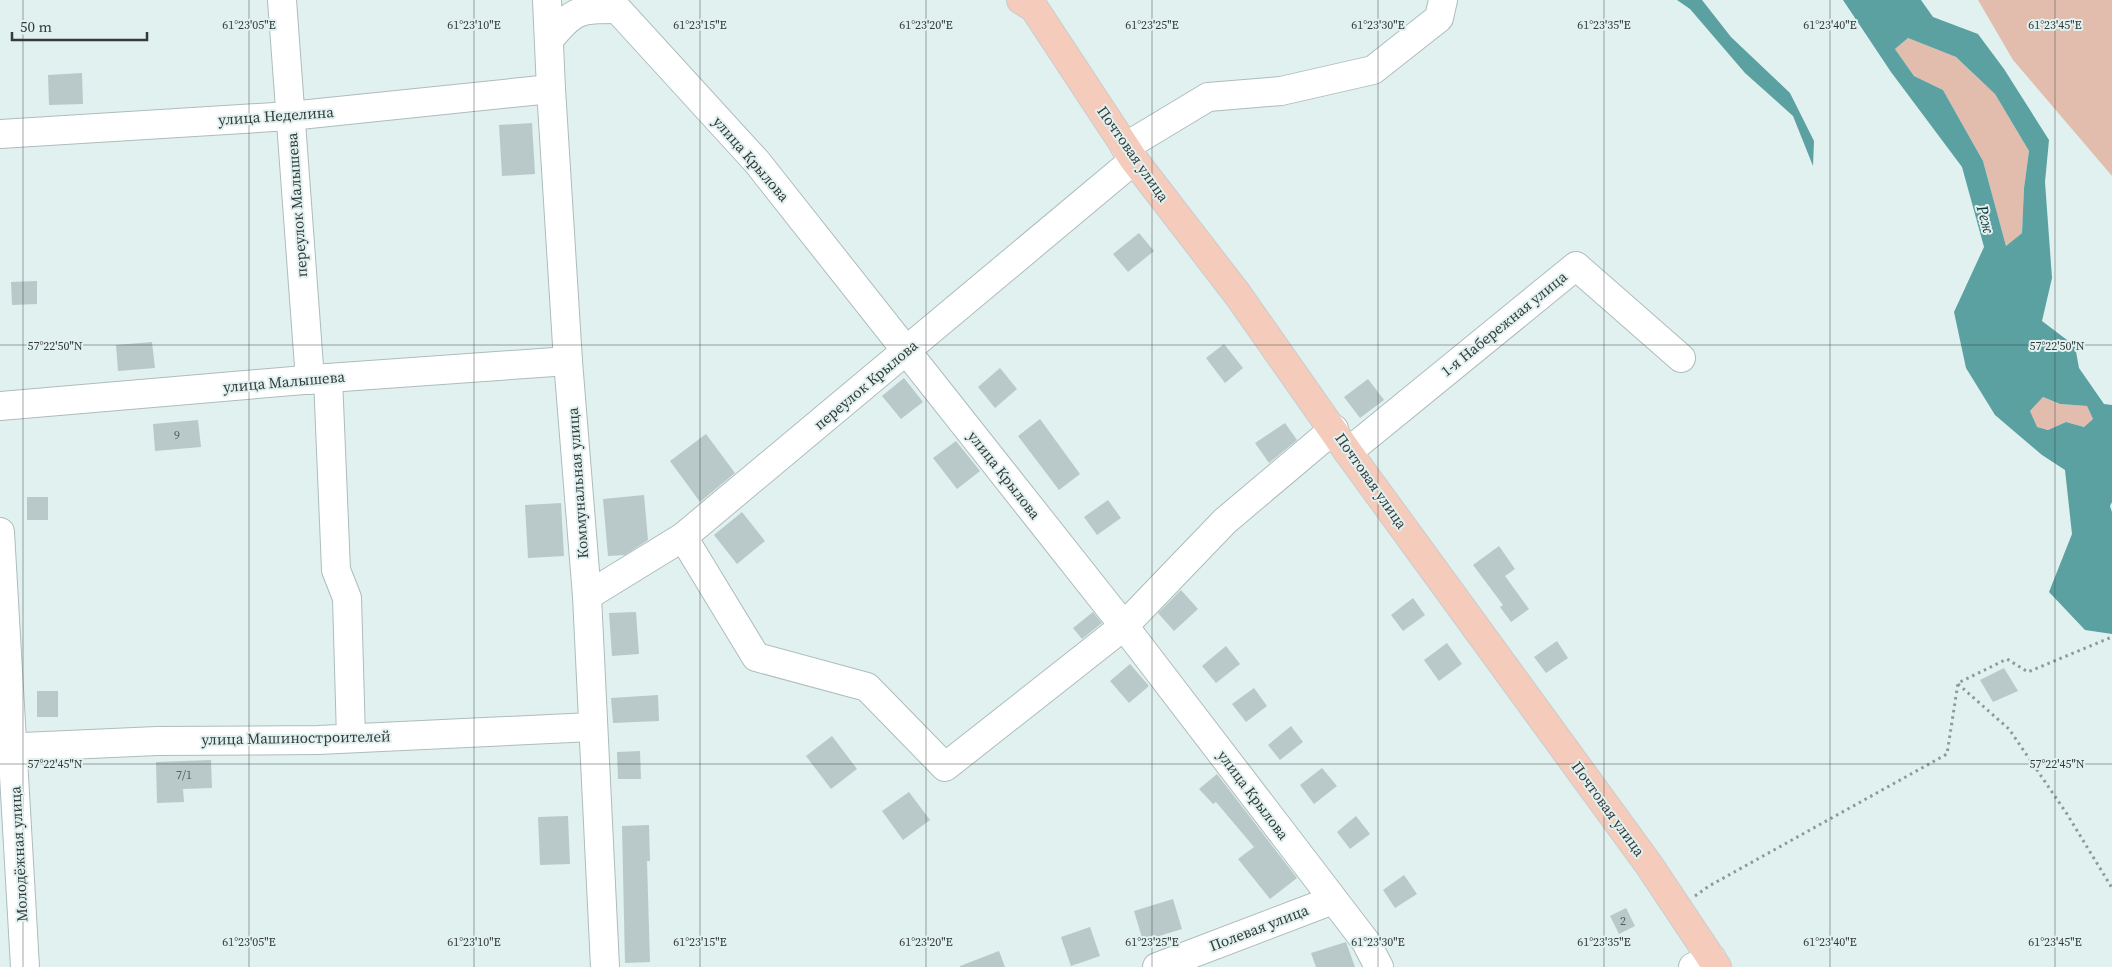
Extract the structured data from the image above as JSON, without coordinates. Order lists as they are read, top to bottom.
{
  "streets": {
    "main road": ["Почтовая улица"],
    "street": [
      "улица Неделина",
      "улица Крылова",
      "переулок Малышева",
      "1-я Набережная улица",
      "улица Малышева",
      "переулок Крылова",
      "Коммунальная улица",
      "улица Машиностроителей",
      "Молодёжная улица",
      "Полевая улица"
    ]
  },
  "crossings": [
    ["улица Неделина", "переулок Малышева"],
    ["улица Неделина", "Коммунальная улица"],
    ["Почтовая улица", "1-я Набережная улица"],
    ["Почтовая улица", "переулок Крылова"],
    ["улица Крылова", "переулок Крылова"],
    ["улица Крылова", "Полевая улица"],
    ["переулок Малышева", "улица Малышева"],
    ["переулок Малышева", "улица Машиностроителей"],
    ["улица Малышева", "Коммунальная улица"],
    ["переулок Крылова", "Коммунальная улица"],
    ["Коммунальная улица", "улица Машиностроителей"],
    ["улица Машиностроителей", "Молодёжная улица"]
  ],
  "water": ["Реж"],
  "house_numbers": ["9", "7/1", "2"],
  "scale_bar": "50 m",
  "coordinates": [
    "61°23'05\"E",
    "61°23'10\"E",
    "61°23'15\"E",
    "61°23'20\"E",
    "61°23'25\"E",
    "61°23'30\"E",
    "61°23'35\"E",
    "61°23'40\"E",
    "61°23'45\"E",
    "57°22'50\"N",
    "57°22'45\"N"
  ]
}
